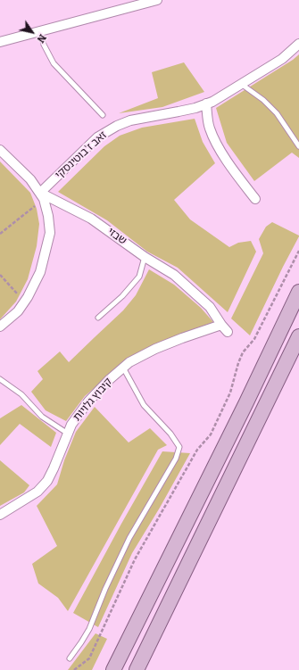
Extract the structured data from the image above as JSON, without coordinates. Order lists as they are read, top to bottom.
{
  "streets": {
    "street": ["זאב ז'בוטינסקי", "שבזי", "קיבוץ גלויות"]
  },
  "crossings": [
    ["זאב ז'בוטינסקי", "שבזי"],
    ["שבזי", "קיבוץ גלויות"]
  ],
  "north": "bottom right"
}
